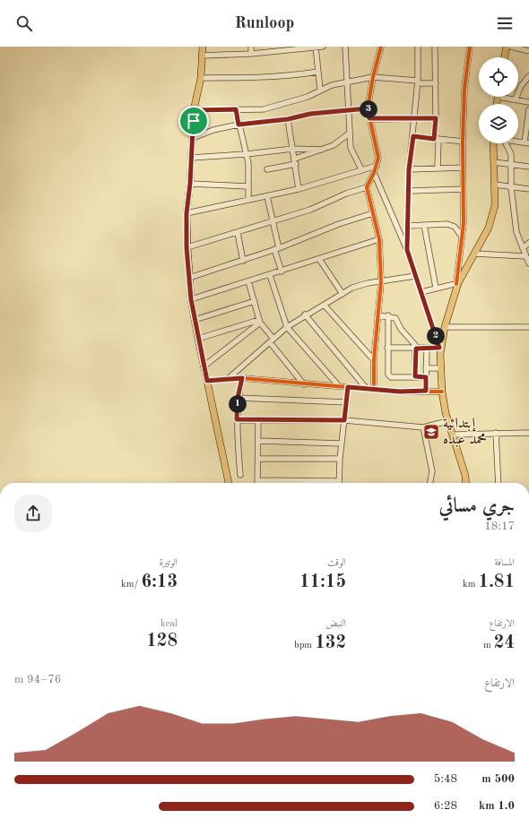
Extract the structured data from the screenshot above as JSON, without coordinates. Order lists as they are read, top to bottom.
{
  "places": {
    "school or university": ["إبتدائية محمد عبده"]
  },
  "page": {
    "header": "Runloop",
    "pins": ["3", "2", "1"],
    "heading": ["جري مسائي", "18:17"],
    "stats": [
      ["المسافة", "1.81 km"],
      ["الوقت", "11:15"],
      ["الوتيرة", "6:13 /km"],
      ["الارتفاع", "24 m"],
      ["النبض", "132 bpm"],
      ["kcal", "128"]
    ],
    "chart": ["الارتفاع", "76–94 m"],
    "list": [
      {
        "name": "500 m",
        "note": "5:48"
      },
      {
        "name": "1.0 km",
        "note": "6:28"
      }
    ]
  }
}
